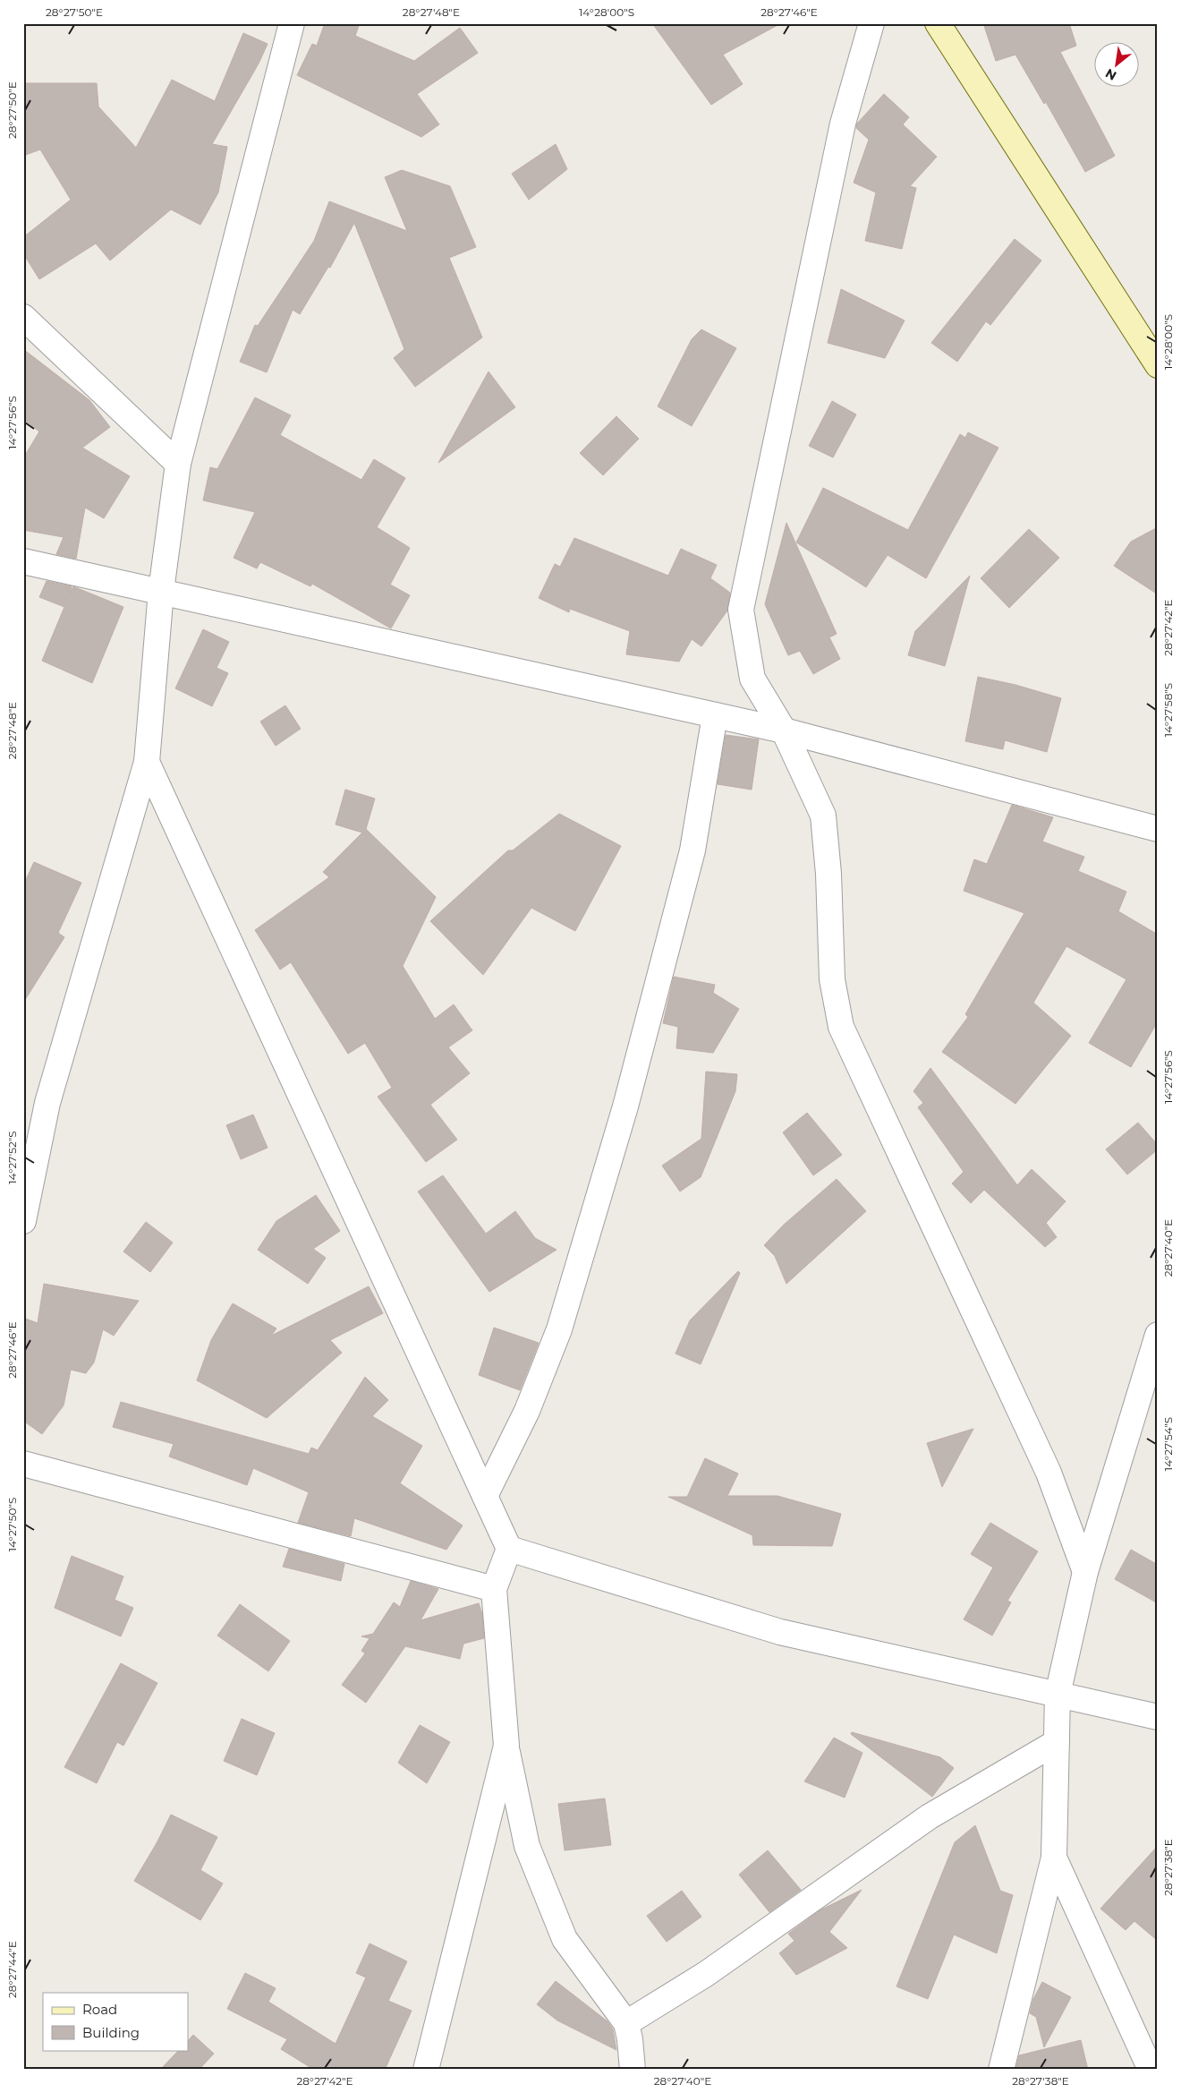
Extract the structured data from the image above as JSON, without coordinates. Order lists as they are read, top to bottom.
{
  "legend": ["Road", "Building"],
  "north": "bottom left",
  "coordinates": [
    "28°27'50\"E",
    "28°27'48\"E",
    "14°28'00\"S",
    "28°27'46\"E",
    "14°27'56\"S",
    "28°27'42\"E",
    "14°27'58\"S",
    "14°27'52\"S",
    "28°27'40\"E",
    "14°27'54\"S",
    "14°27'50\"S",
    "28°27'38\"E",
    "28°27'44\"E"
  ]
}
